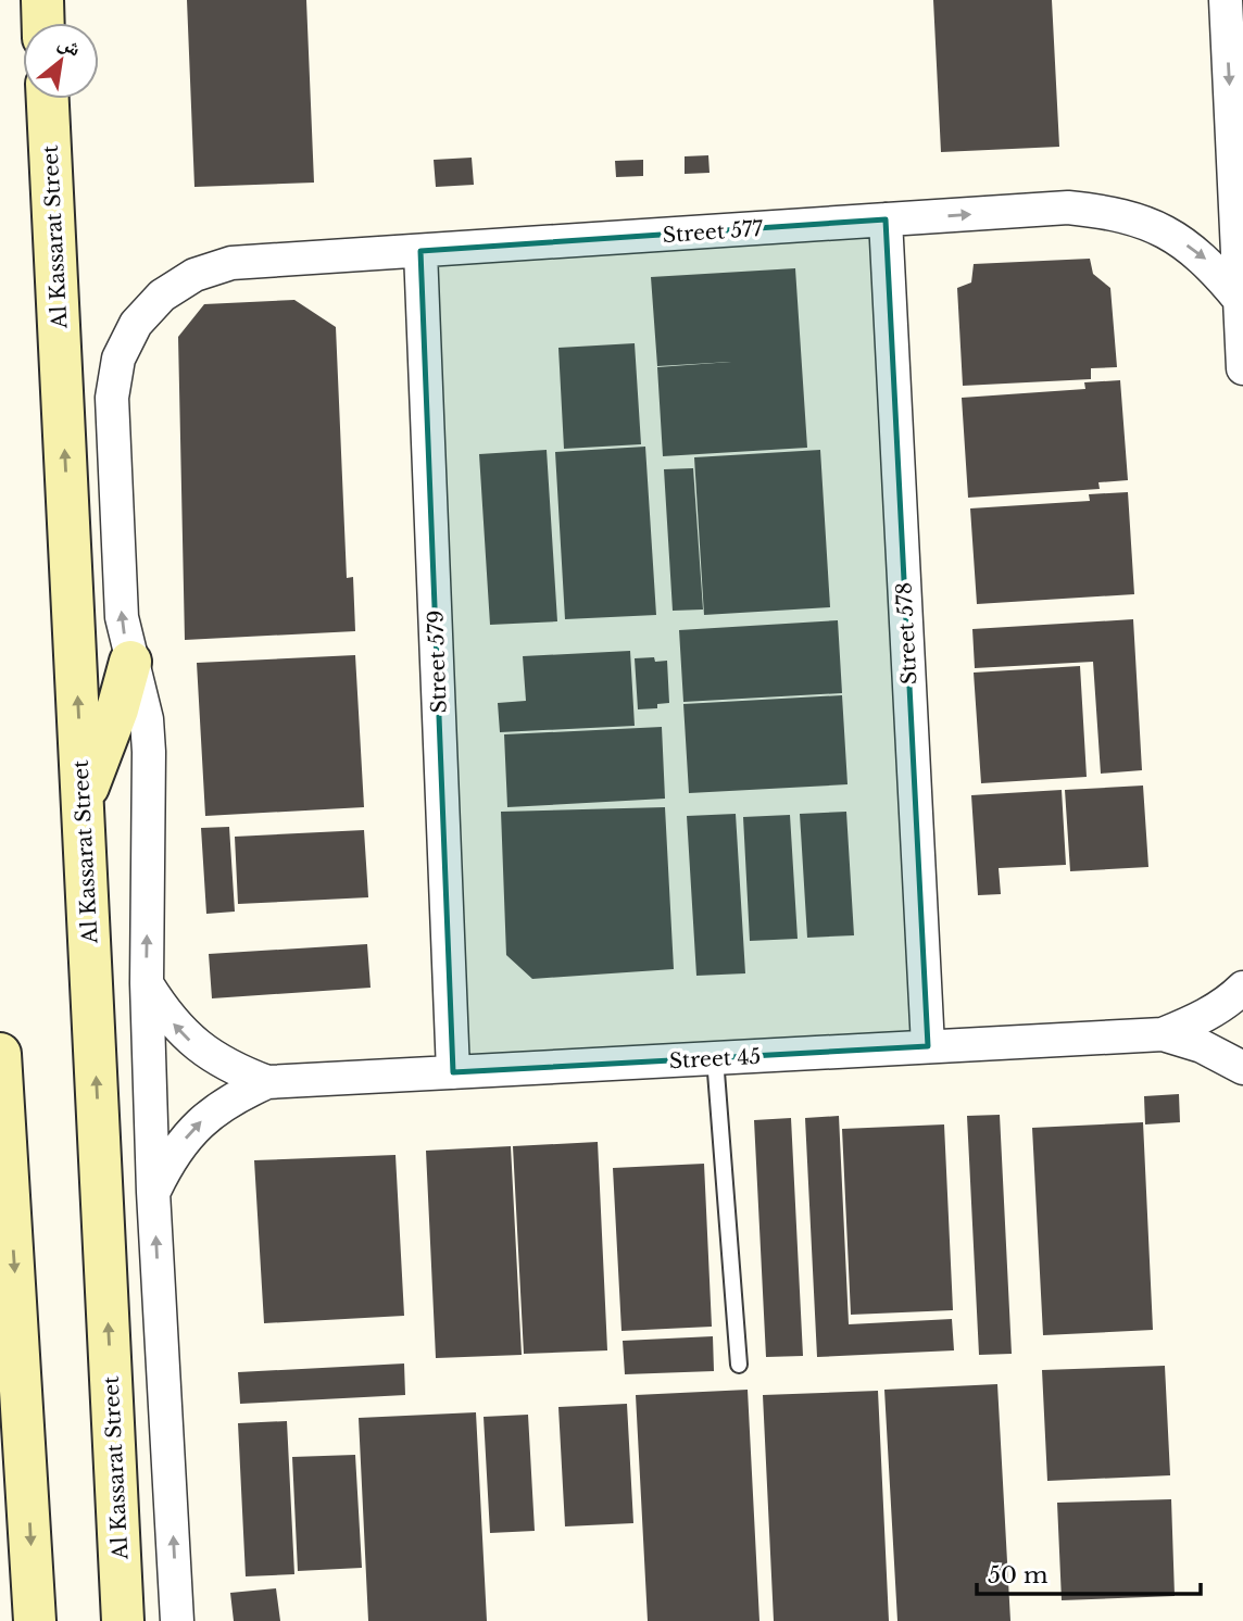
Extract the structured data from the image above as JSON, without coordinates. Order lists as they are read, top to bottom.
{
  "streets": {
    "street": [
      "Street 577",
      "Al Kassarat Street",
      "Street 578",
      "Street 579",
      "Street 45"
    ]
  },
  "crossings": [
    ["Street 577", "Street 578"],
    ["Street 577", "Street 579"],
    ["Street 578", "Street 45"],
    ["Street 579", "Street 45"]
  ],
  "scale_bar": "50 m",
  "north": "top right"
}
